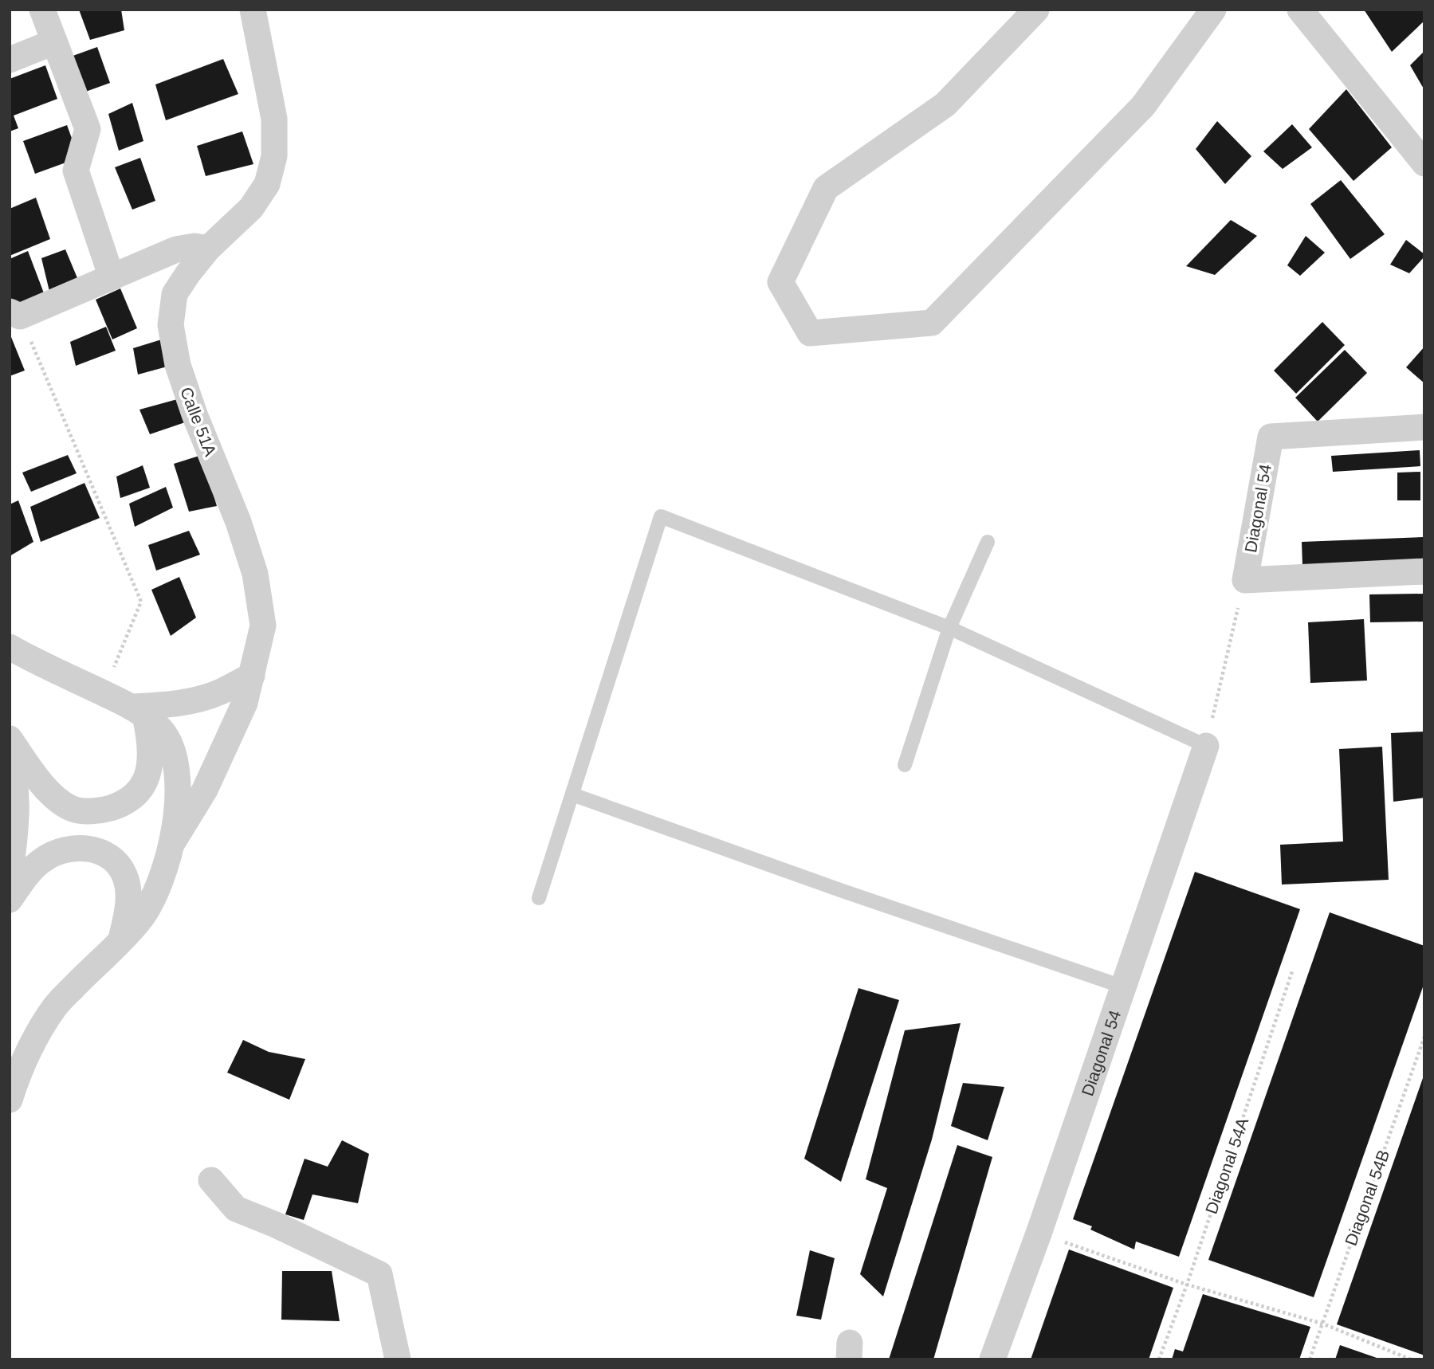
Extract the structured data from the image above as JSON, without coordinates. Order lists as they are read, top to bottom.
{
  "streets": {
    "street": ["Calle 51A", "Diagonal 54"],
    "path": ["Diagonal 54A", "Diagonal 54B"]
  }
}
